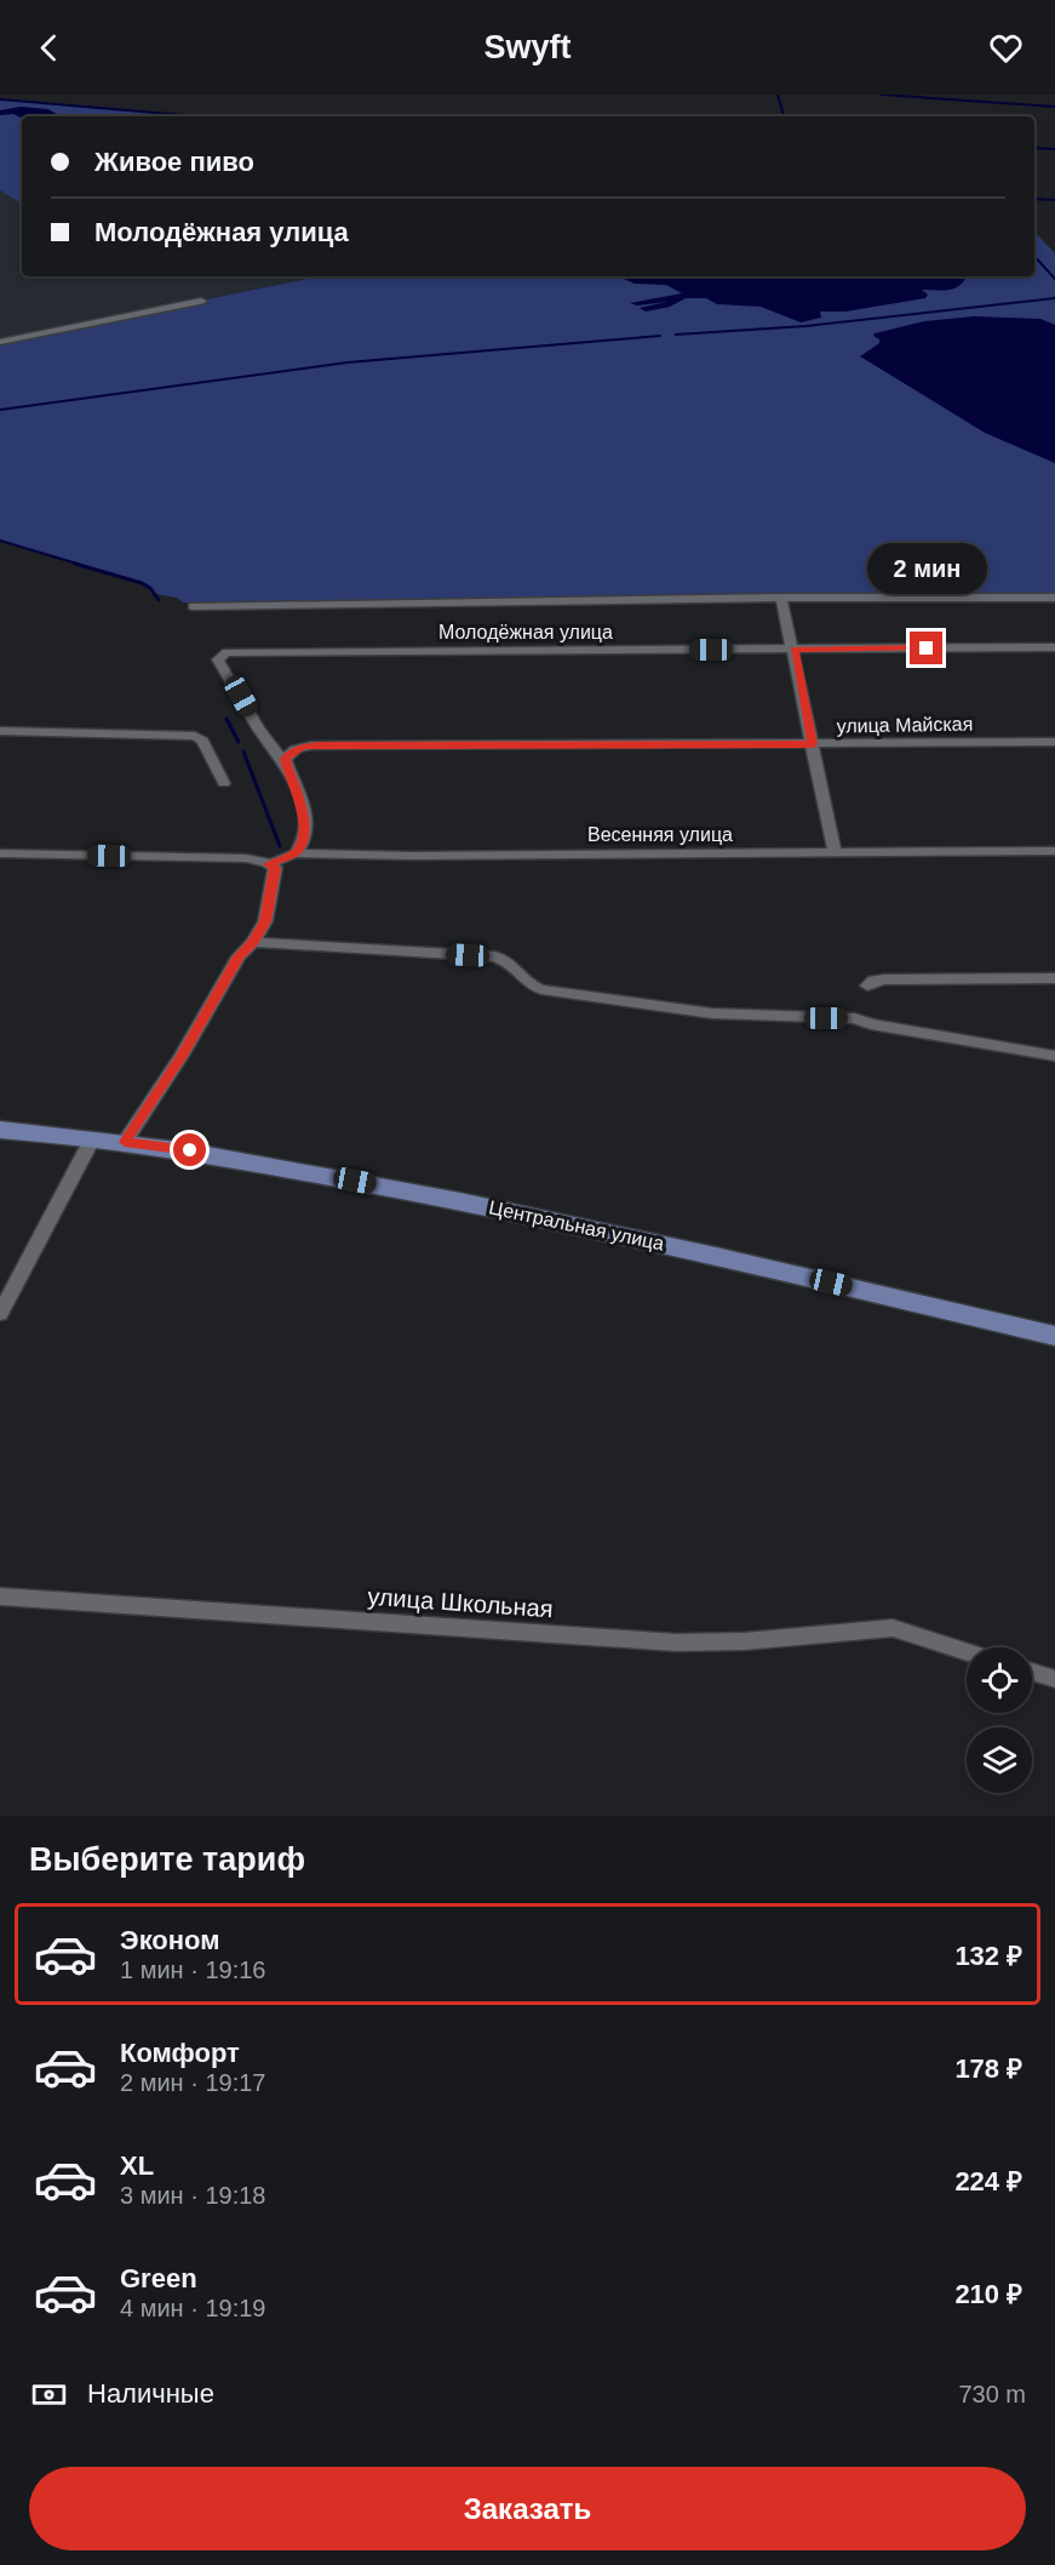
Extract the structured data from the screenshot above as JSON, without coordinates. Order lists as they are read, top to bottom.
{
  "streets": {
    "main road": ["Центральная улица"],
    "street": [
      "Молодёжная улица",
      "улица Майская",
      "Весенняя улица",
      "улица Школьная"
    ]
  },
  "crossings": [
    ["Молодёжная улица", "улица Майская"],
    ["Молодёжная улица", "Весенняя улица"]
  ],
  "page": {
    "header": "Swyft",
    "banner": ["Живое пиво", "Молодёжная улица"],
    "bubble": "2 мин",
    "heading": "Выберите тариф",
    "list": [
      {
        "name": "Эконом",
        "note": "1 мин · 19:16",
        "value": "132 ₽"
      },
      {
        "name": "Комфорт",
        "note": "2 мин · 19:17",
        "value": "178 ₽"
      },
      {
        "name": "XL",
        "note": "3 мин · 19:18",
        "value": "224 ₽"
      },
      {
        "name": "Green",
        "note": "4 мин · 19:19",
        "value": "210 ₽"
      }
    ],
    "pay": ["Наличные", "730 m"],
    "buttons": "Заказать"
  }
}
